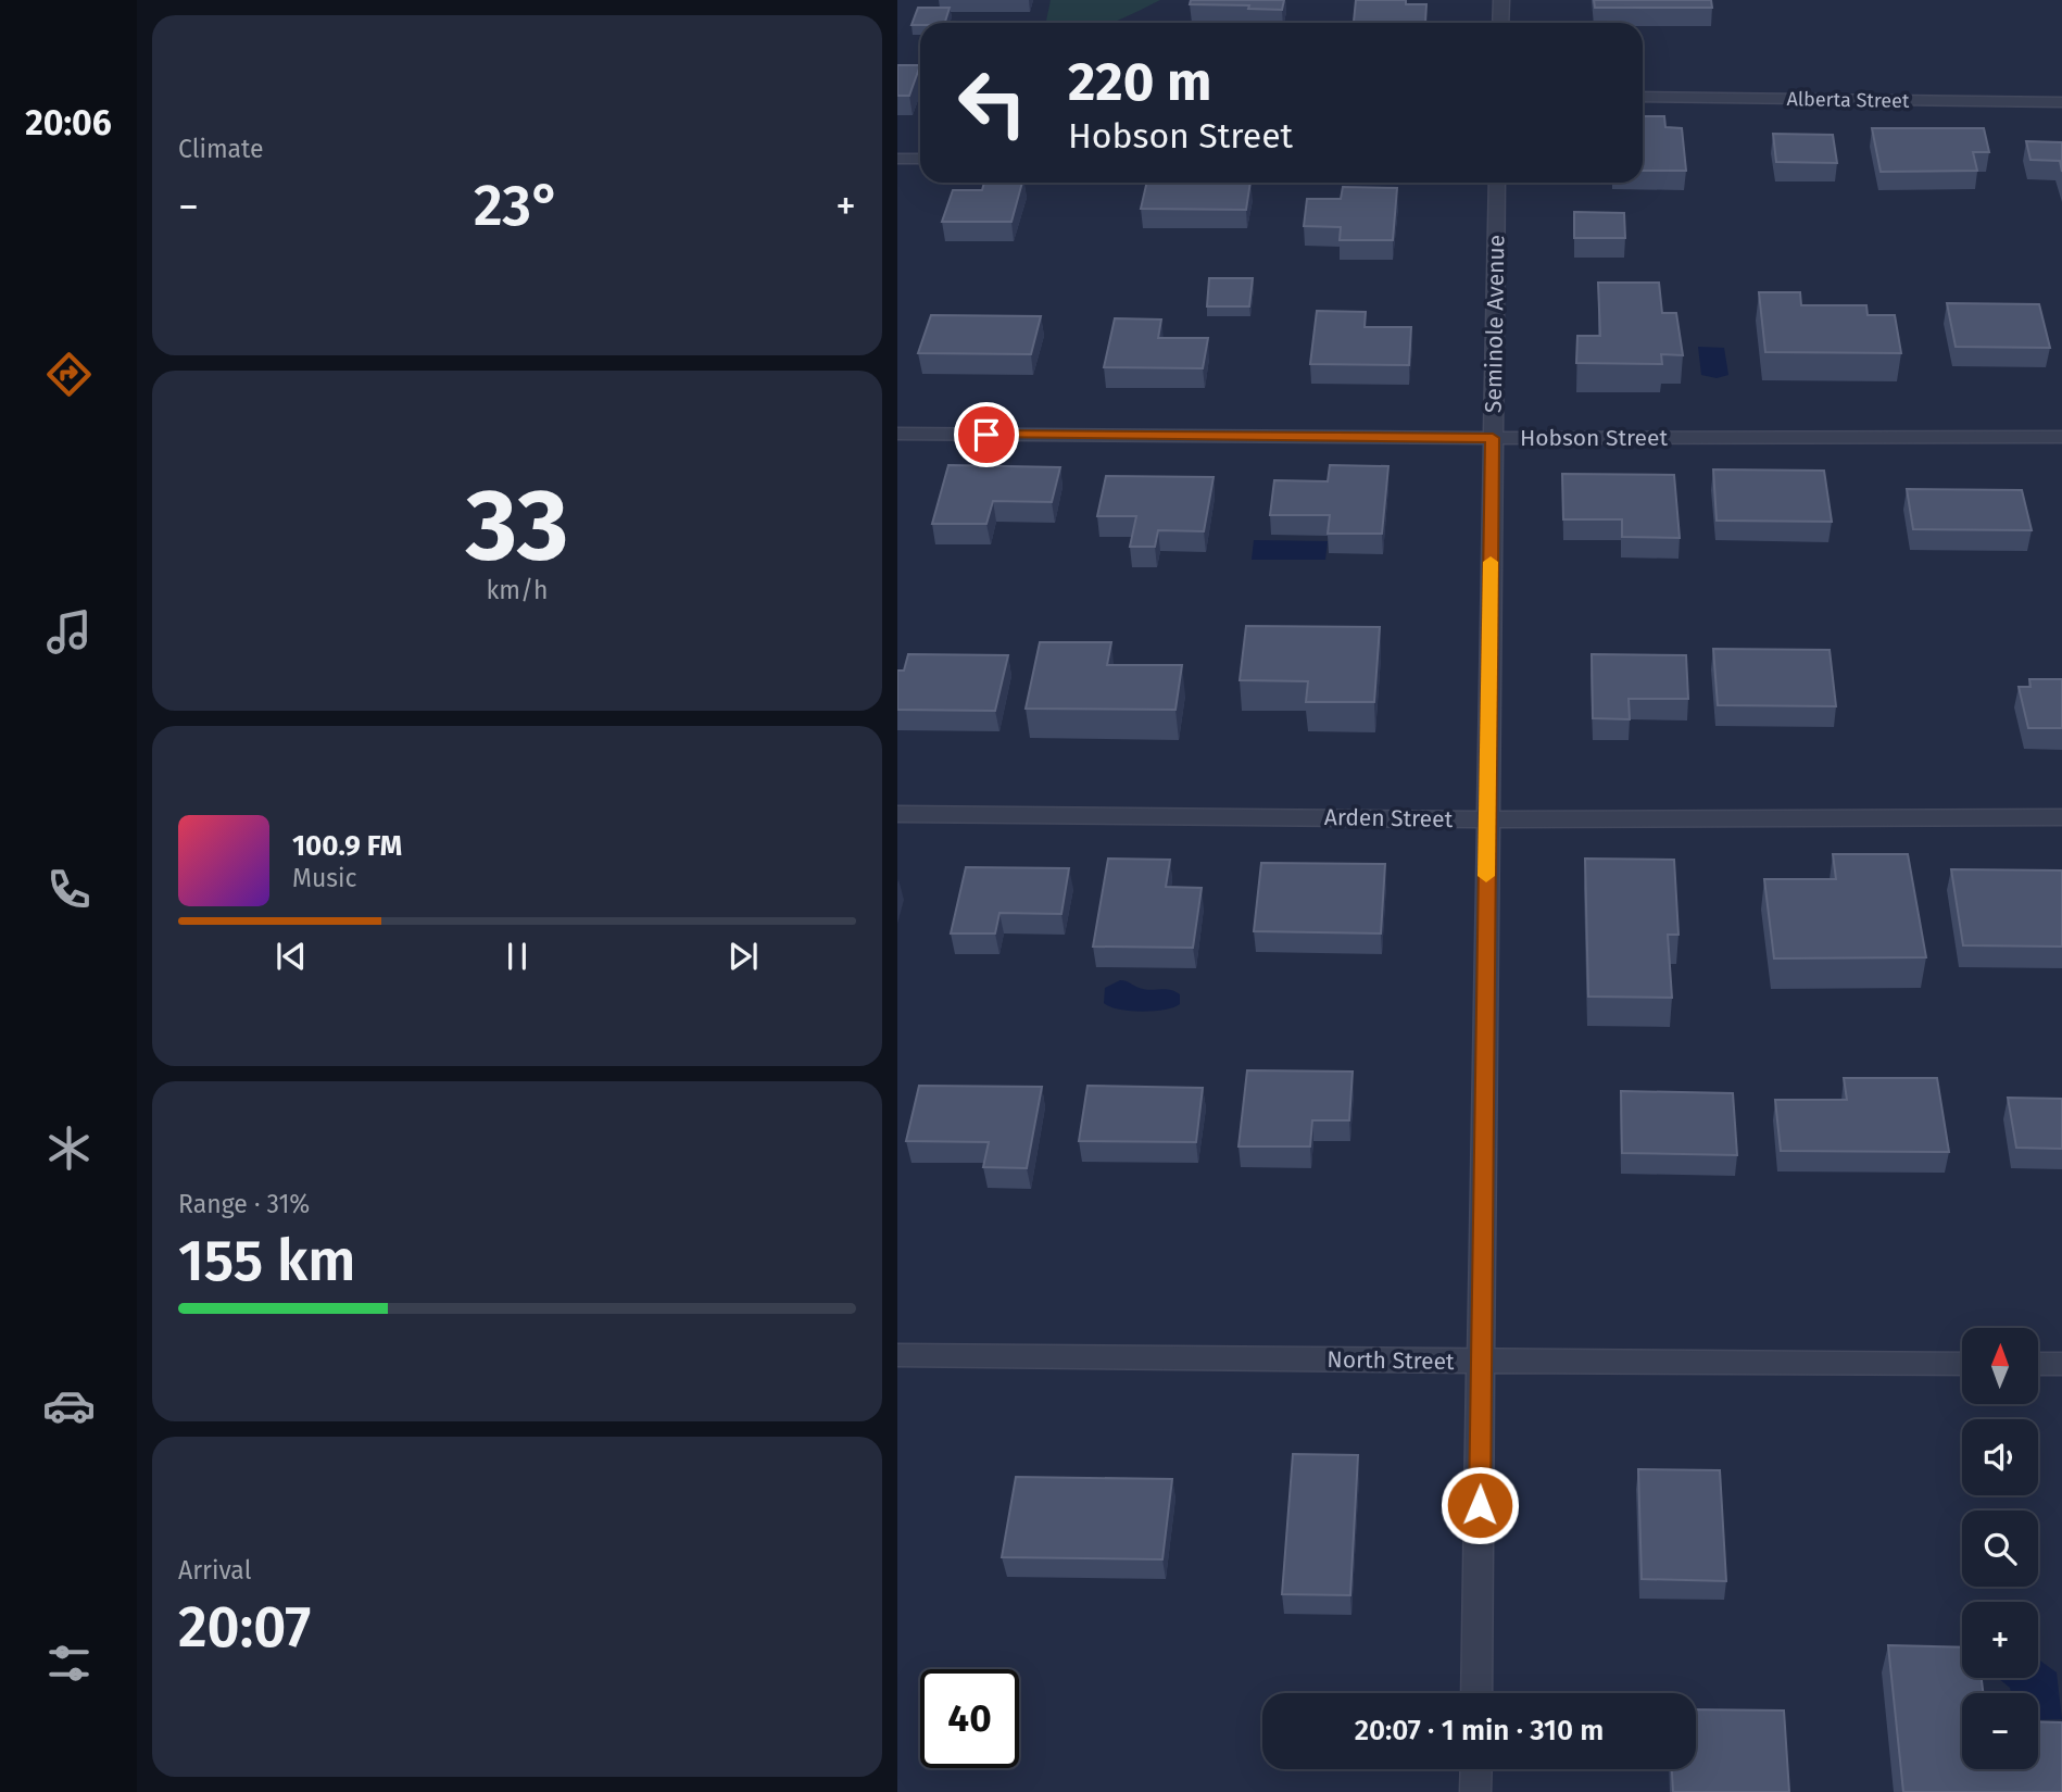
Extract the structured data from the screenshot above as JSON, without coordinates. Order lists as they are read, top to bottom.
{
  "streets": {
    "street": [
      "Alberta Street",
      "Seminole Avenue",
      "Hobson Street",
      "Arden Street",
      "North Street"
    ]
  },
  "crossings": [
    ["Seminole Avenue", "Hobson Street"],
    ["Seminole Avenue", "Arden Street"],
    ["Seminole Avenue", "North Street"]
  ],
  "north": "top",
  "page": {
    "tabs": "20:06",
    "tile": [
      "Climate",
      ["33", "km/h"],
      ["Range · 31%", "155 km"],
      ["Arrival", "20:07"]
    ],
    "turn": ["220 m", "Hobson Street"],
    "heat": ["−", "23°", "+"],
    "song": ["100.9 FM", "Music"],
    "map_buttons": ["+", "−"],
    "limit": "40",
    "trip": "20:07 · 1 min · 310 m"
  }
}
